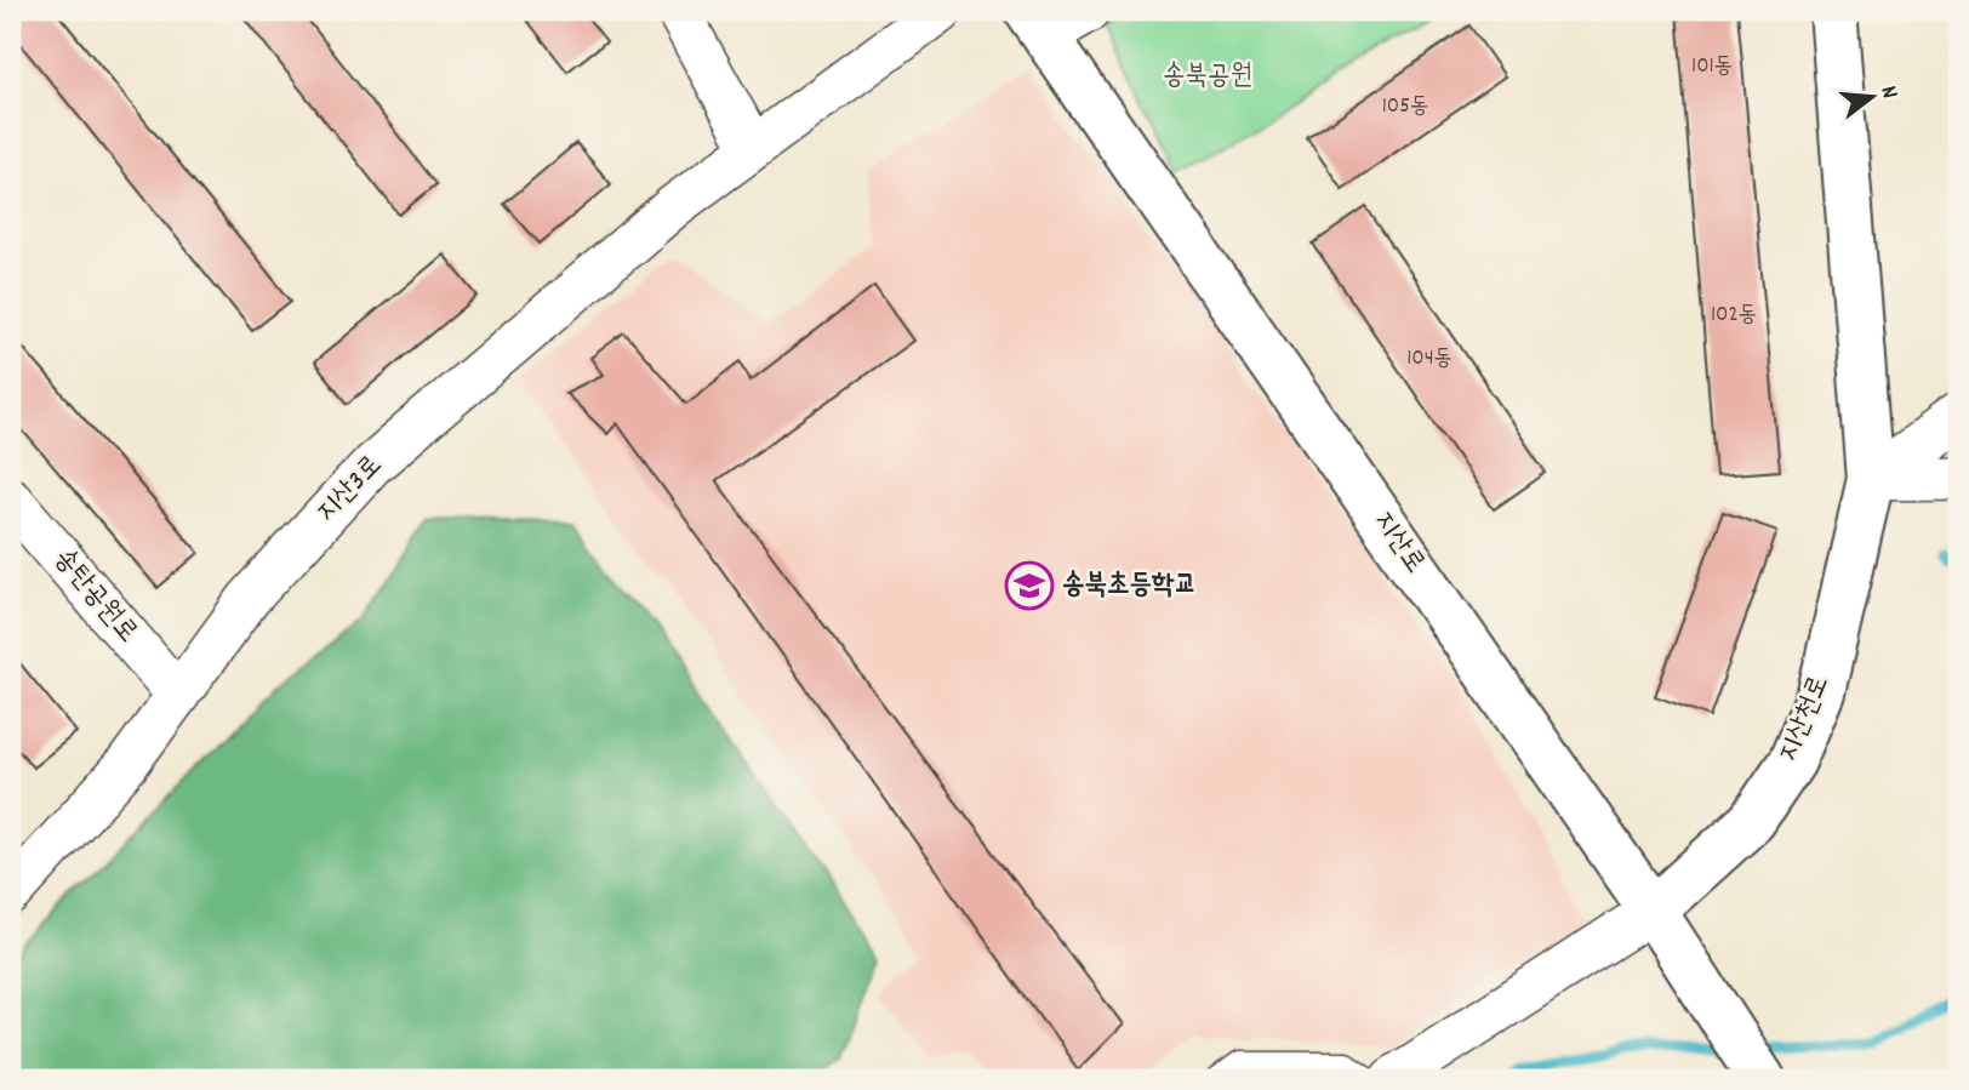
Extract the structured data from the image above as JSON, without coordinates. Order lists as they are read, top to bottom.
{
  "streets": {
    "main road": ["지산로", "지산천로"],
    "street": ["지산3로", "송탄공원로"]
  },
  "crossings": [
    ["지산3로", "송탄공원로"],
    ["지산로", "지산천로"]
  ],
  "parks": ["송북공원"],
  "places": {
    "school or university": ["송북초등학교"]
  },
  "house_numbers": [
    "101동",
    "105동",
    "102동",
    "104동"
  ],
  "north": "right"
}
